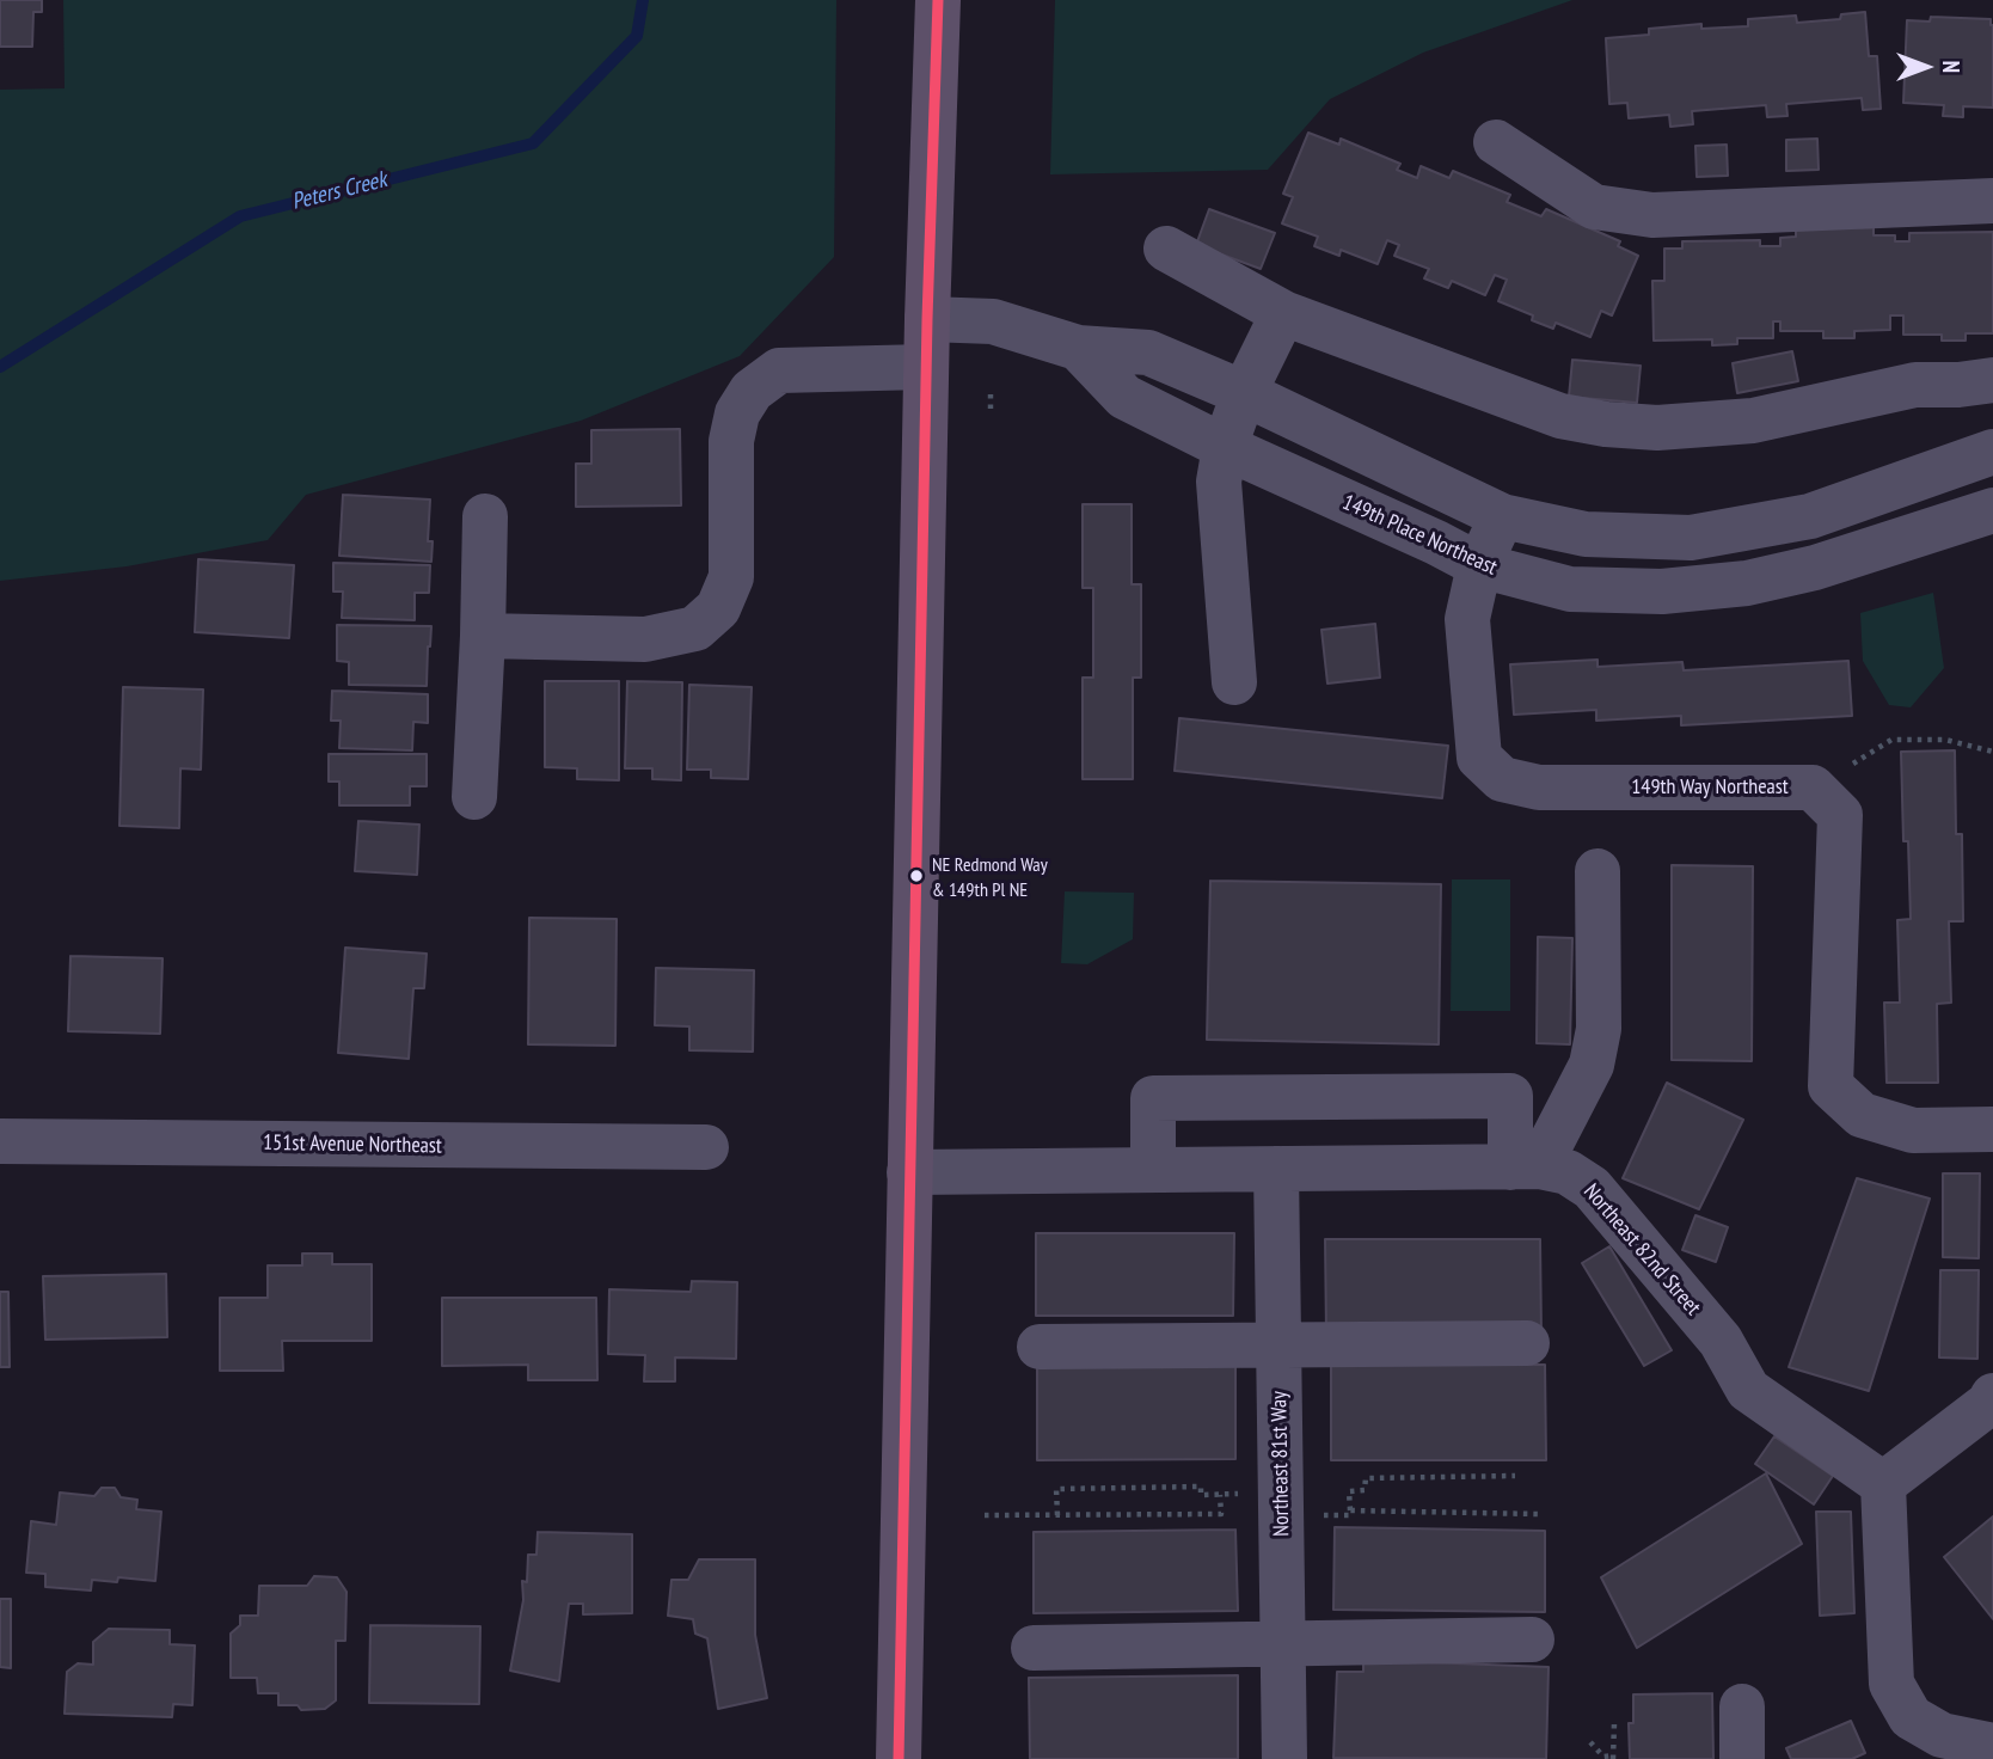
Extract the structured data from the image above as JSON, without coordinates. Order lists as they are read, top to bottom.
{
  "streets": {
    "street": [
      "149th Place Northeast",
      "149th Way Northeast",
      "151st Avenue Northeast",
      "Northeast 82nd Street",
      "Northeast 81st Way"
    ]
  },
  "crossings": [
    ["149th Place Northeast", "149th Way Northeast"],
    ["Northeast 82nd Street", "Northeast 81st Way"]
  ],
  "water": ["Peters Creek"],
  "places": ["NE Redmond Way & 149th Pl NE"],
  "north": "right"
}
